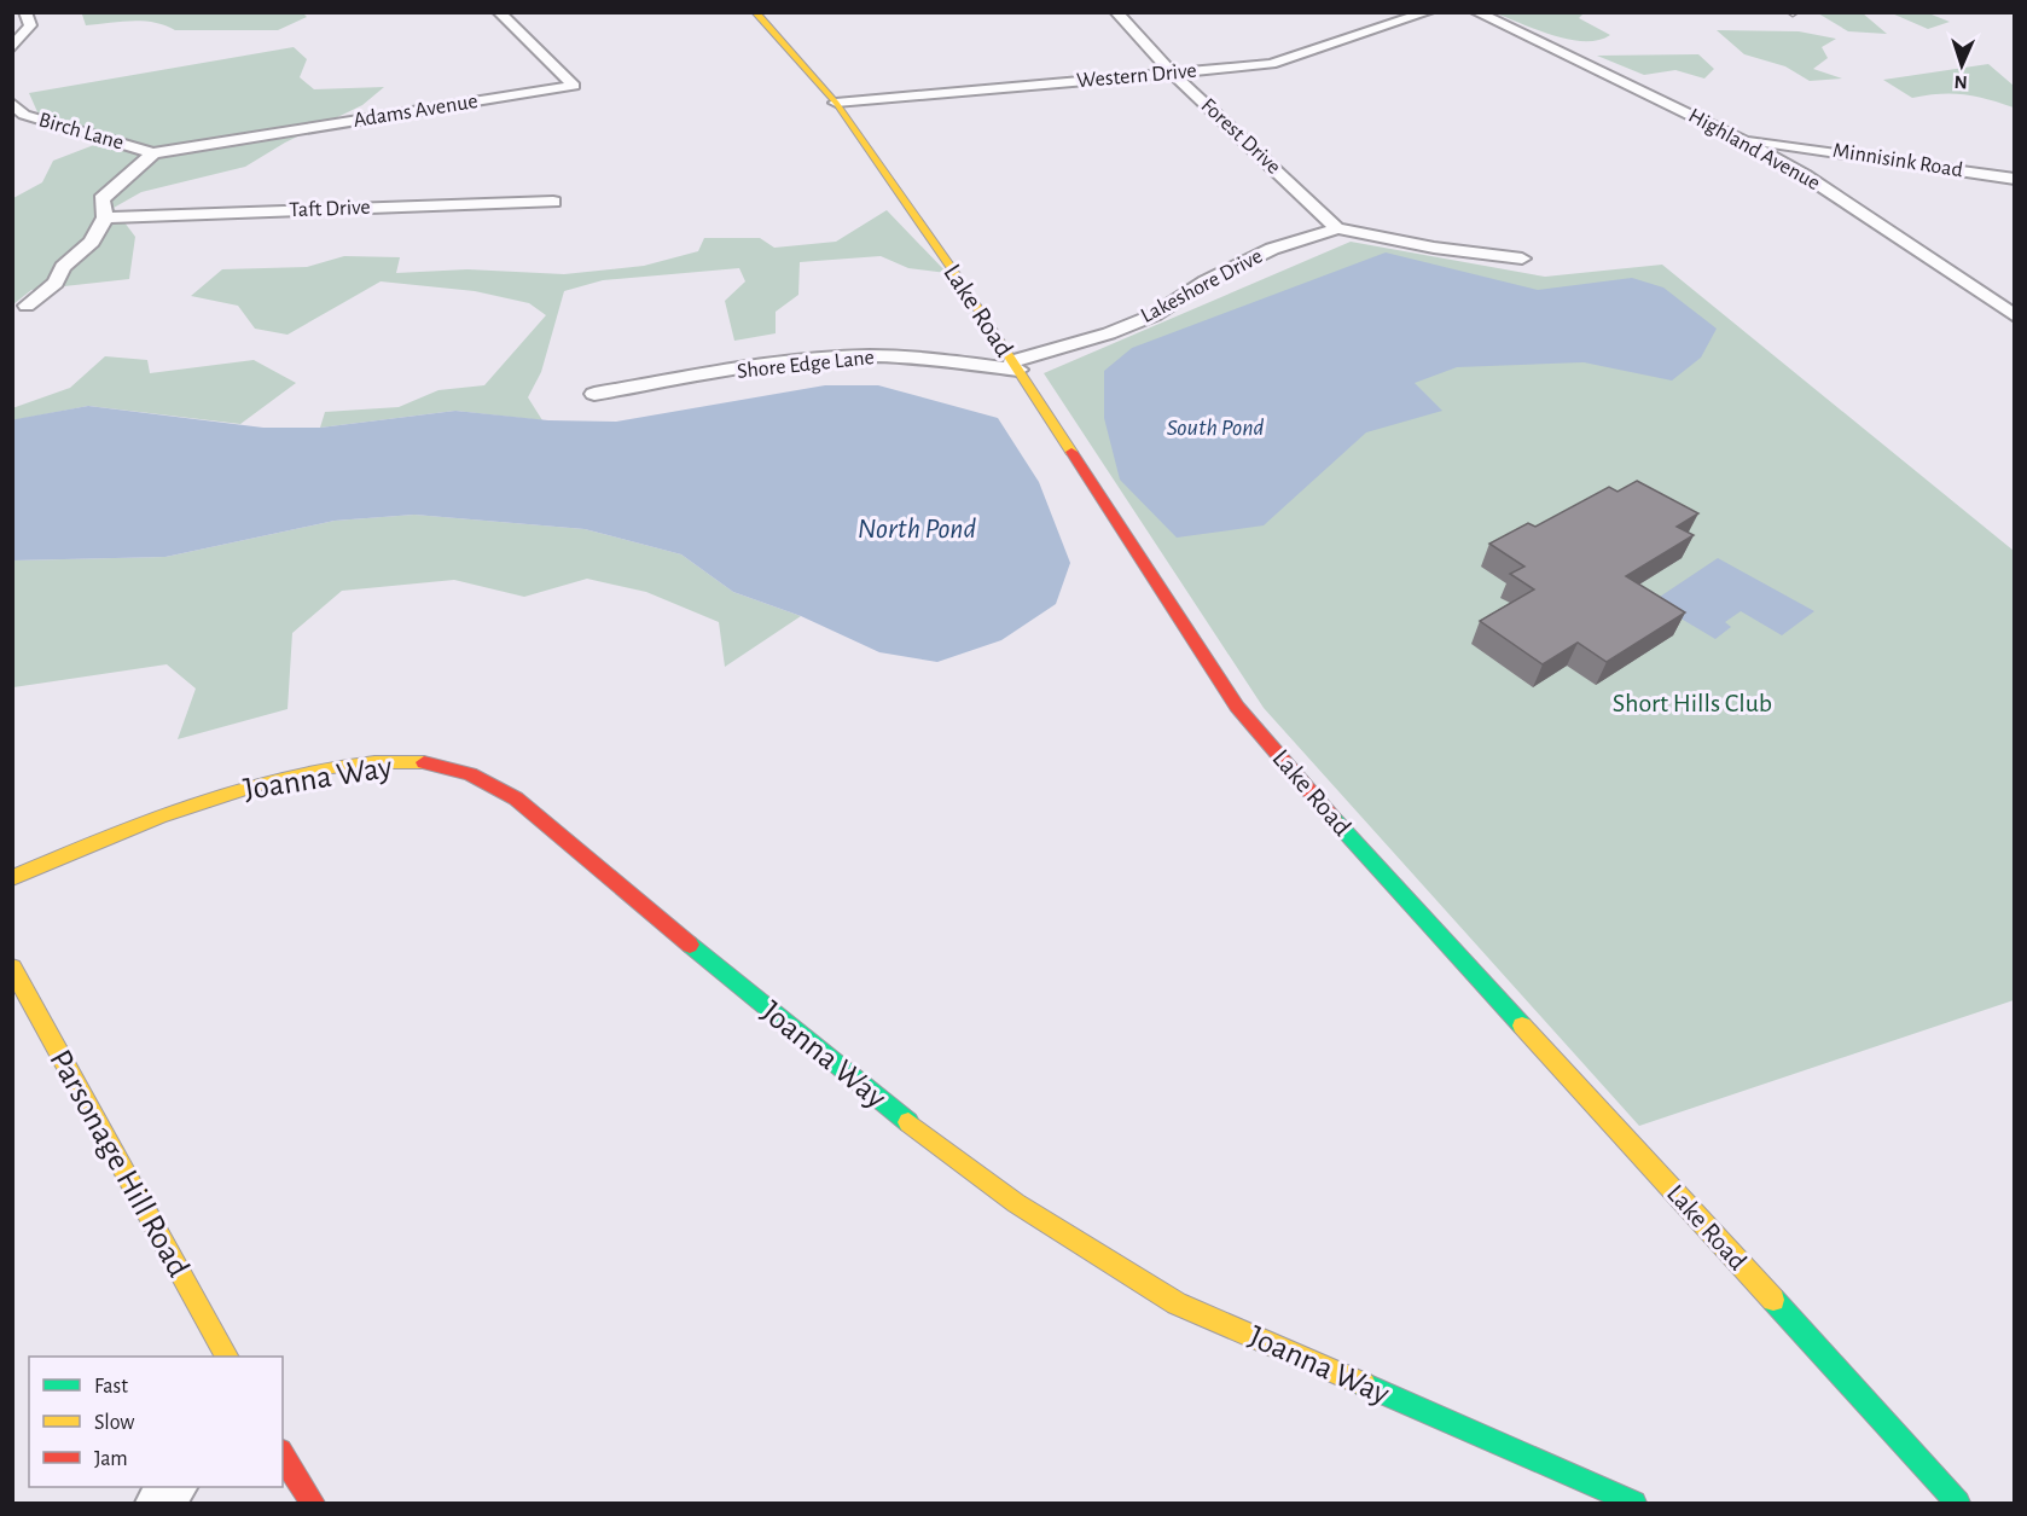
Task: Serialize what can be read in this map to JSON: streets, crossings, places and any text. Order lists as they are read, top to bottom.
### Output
{
  "streets": {
    "street": [
      "Western Drive",
      "Adams Avenue",
      "Birch Lane",
      "Forest Drive",
      "Highland Avenue",
      "Minnisink Road",
      "Taft Drive",
      "Lakeshore Drive",
      "Lake Road",
      "Shore Edge Lane",
      "Joanna Way",
      "Parsonage Hill Road"
    ]
  },
  "crossings": [
    ["Western Drive", "Forest Drive"],
    ["Western Drive", "Lake Road"],
    ["Adams Avenue", "Birch Lane"],
    ["Forest Drive", "Lakeshore Drive"],
    ["Highland Avenue", "Minnisink Road"],
    ["Lakeshore Drive", "Lake Road"],
    ["Lakeshore Drive", "Shore Edge Lane"],
    ["Lake Road", "Shore Edge Lane"]
  ],
  "water": ["South Pond", "North Pond"],
  "parks": ["Short Hills Club"],
  "legend": ["Fast", "Slow", "Jam"],
  "north": "bottom"
}
